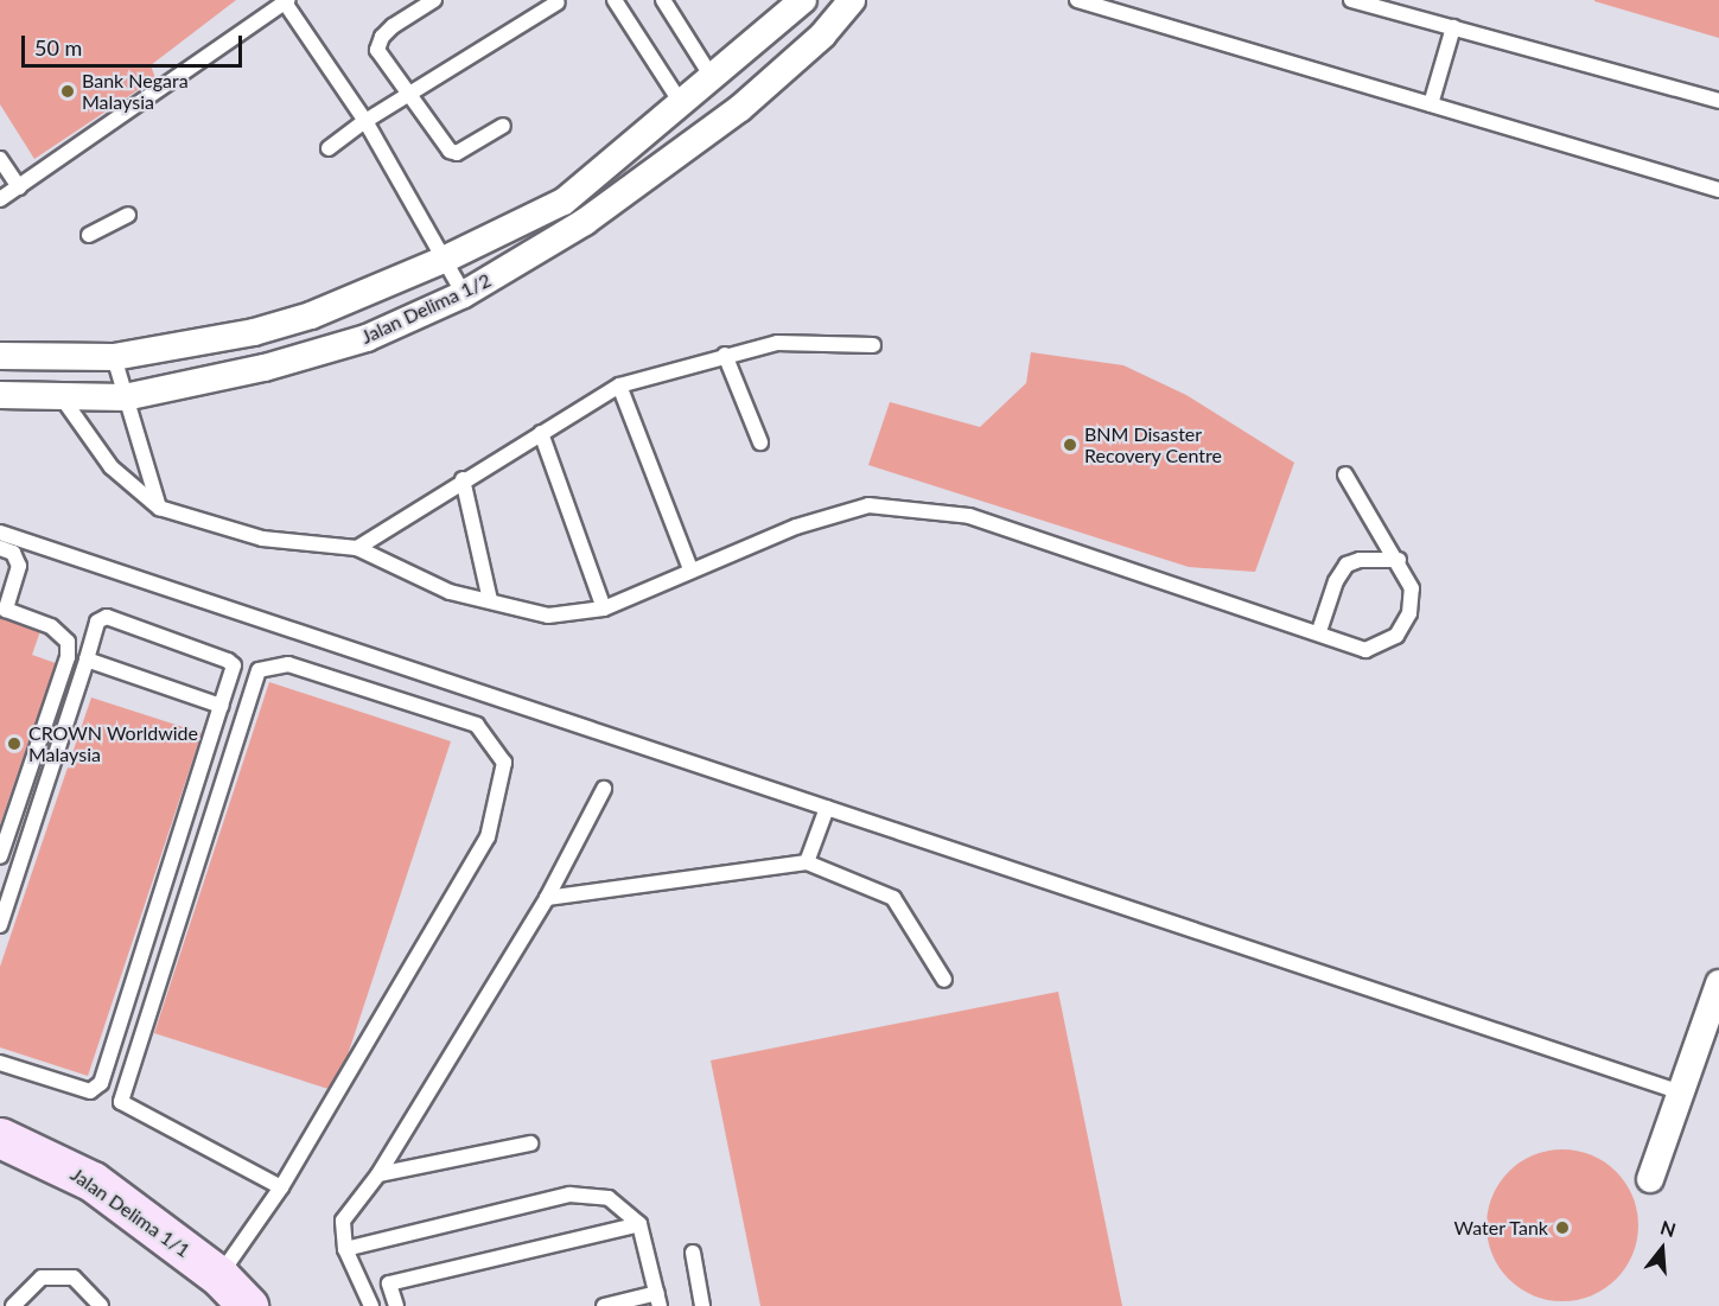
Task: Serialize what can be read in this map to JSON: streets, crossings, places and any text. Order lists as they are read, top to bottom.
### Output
{
  "streets": {
    "street": ["Jalan Delima 1/2", "Jalan Delima 1/1"]
  },
  "places": [
    "Bank Negara Malaysia",
    "BNM Disaster Recovery Centre",
    "CROWN Worldwide Malaysia",
    "Water Tank"
  ],
  "scale_bar": "50 m",
  "north": "top"
}
